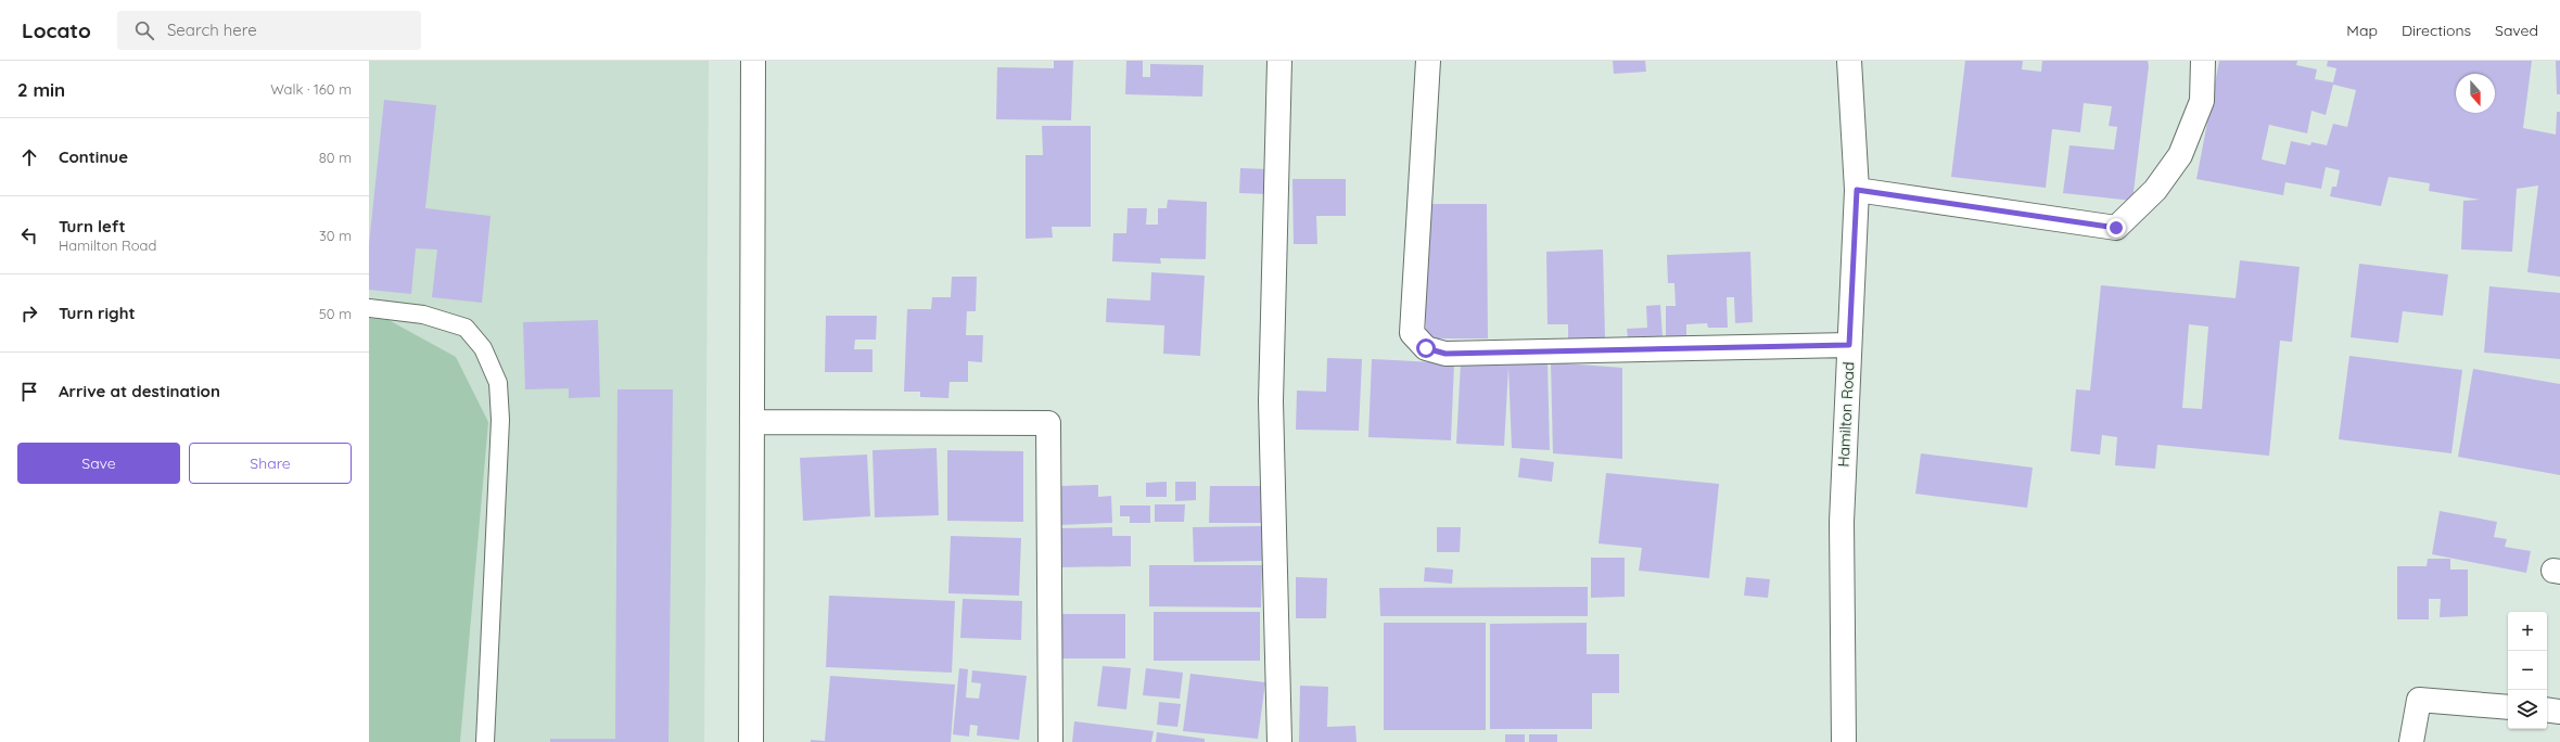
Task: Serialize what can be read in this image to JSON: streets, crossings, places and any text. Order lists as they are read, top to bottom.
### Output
{
  "streets": {
    "street": ["Hamilton Road"]
  },
  "north": "bottom",
  "page": {
    "header": "Locato",
    "search": "Search here",
    "nav": ["Map", "Directions", "Saved"],
    "heading": ["2 min", "Walk · 160 m"],
    "list": [
      ["Continue", "80 m"],
      ["Turn left", "Hamilton Road", "30 m"],
      ["Turn right", "50 m"],
      "Arrive at destination"
    ],
    "buttons": ["Save", "Share"],
    "map_buttons": ["+", "−"]
  }
}
